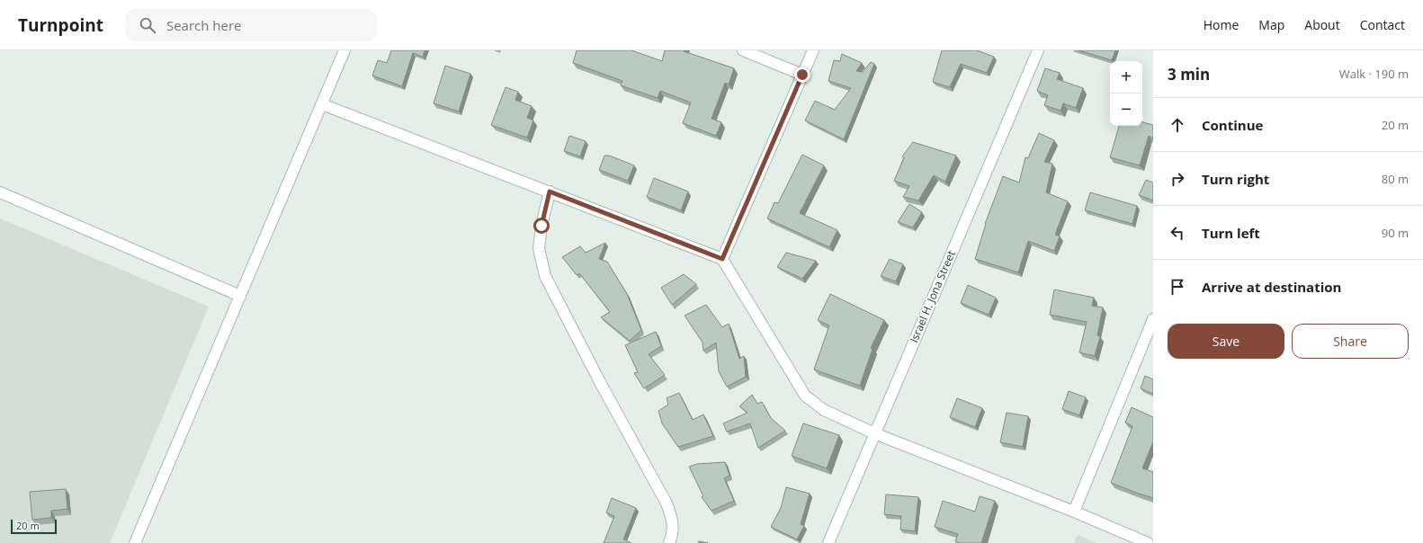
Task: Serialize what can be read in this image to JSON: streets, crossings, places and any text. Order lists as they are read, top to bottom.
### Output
{
  "streets": {
    "street": ["Israel H. Jona Street"]
  },
  "scale_bar": "20 m",
  "page": {
    "header": "Turnpoint",
    "search": "Search here",
    "nav": [
      "Home",
      "Map",
      "About",
      "Contact"
    ],
    "heading": ["3 min", "Walk · 190 m"],
    "map_buttons": ["+", "−"],
    "list": [
      ["Continue", "20 m"],
      ["Turn right", "80 m"],
      ["Turn left", "90 m"],
      "Arrive at destination"
    ],
    "buttons": ["Save", "Share"],
    "scale": "20 m"
  }
}
